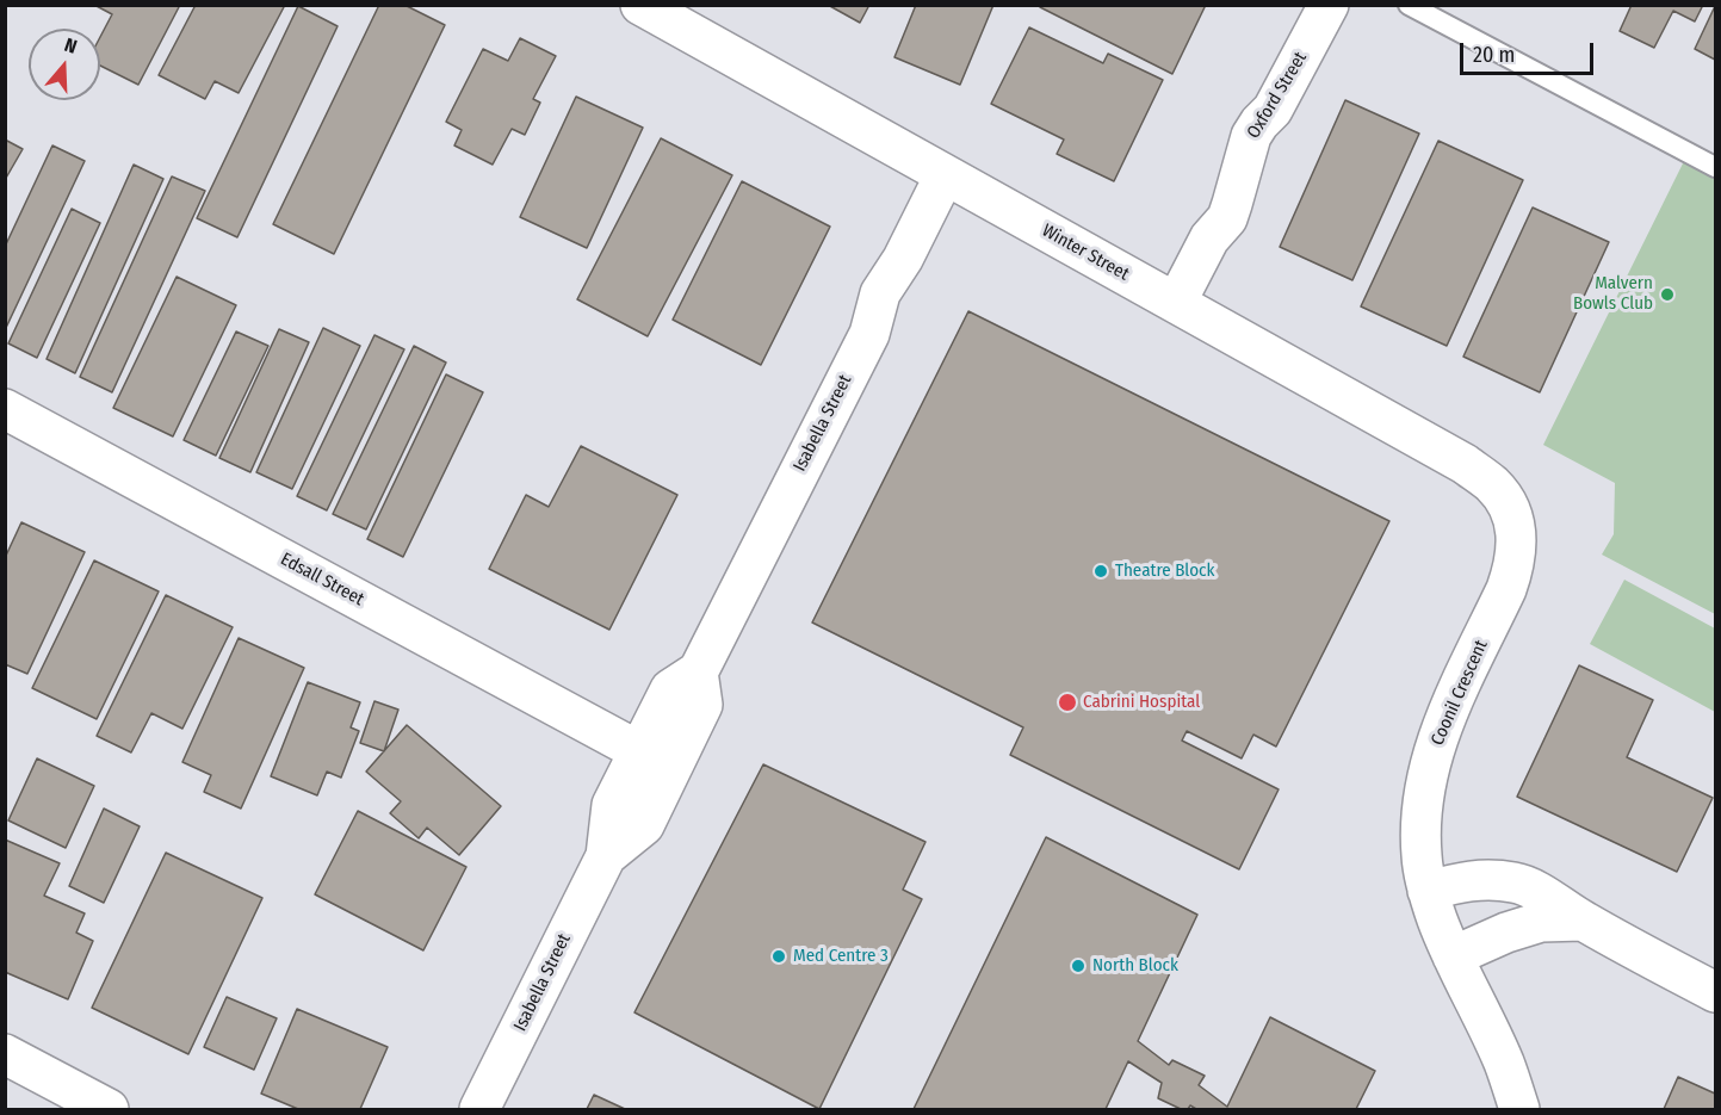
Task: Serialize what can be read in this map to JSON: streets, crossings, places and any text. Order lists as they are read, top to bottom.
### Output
{
  "streets": {
    "street": [
      "Oxford Street",
      "Winter Street",
      "Isabella Street",
      "Edsall Street",
      "Coonil Crescent"
    ]
  },
  "crossings": [
    ["Oxford Street", "Winter Street"],
    ["Winter Street", "Isabella Street"],
    ["Winter Street", "Coonil Crescent"],
    ["Isabella Street", "Edsall Street"]
  ],
  "places": [
    "Malvern Bowls Club",
    "Theatre Block",
    "Cabrini Hospital",
    "Med Centre 3",
    "North Block"
  ],
  "scale_bar": "20 m",
  "north": "top"
}
